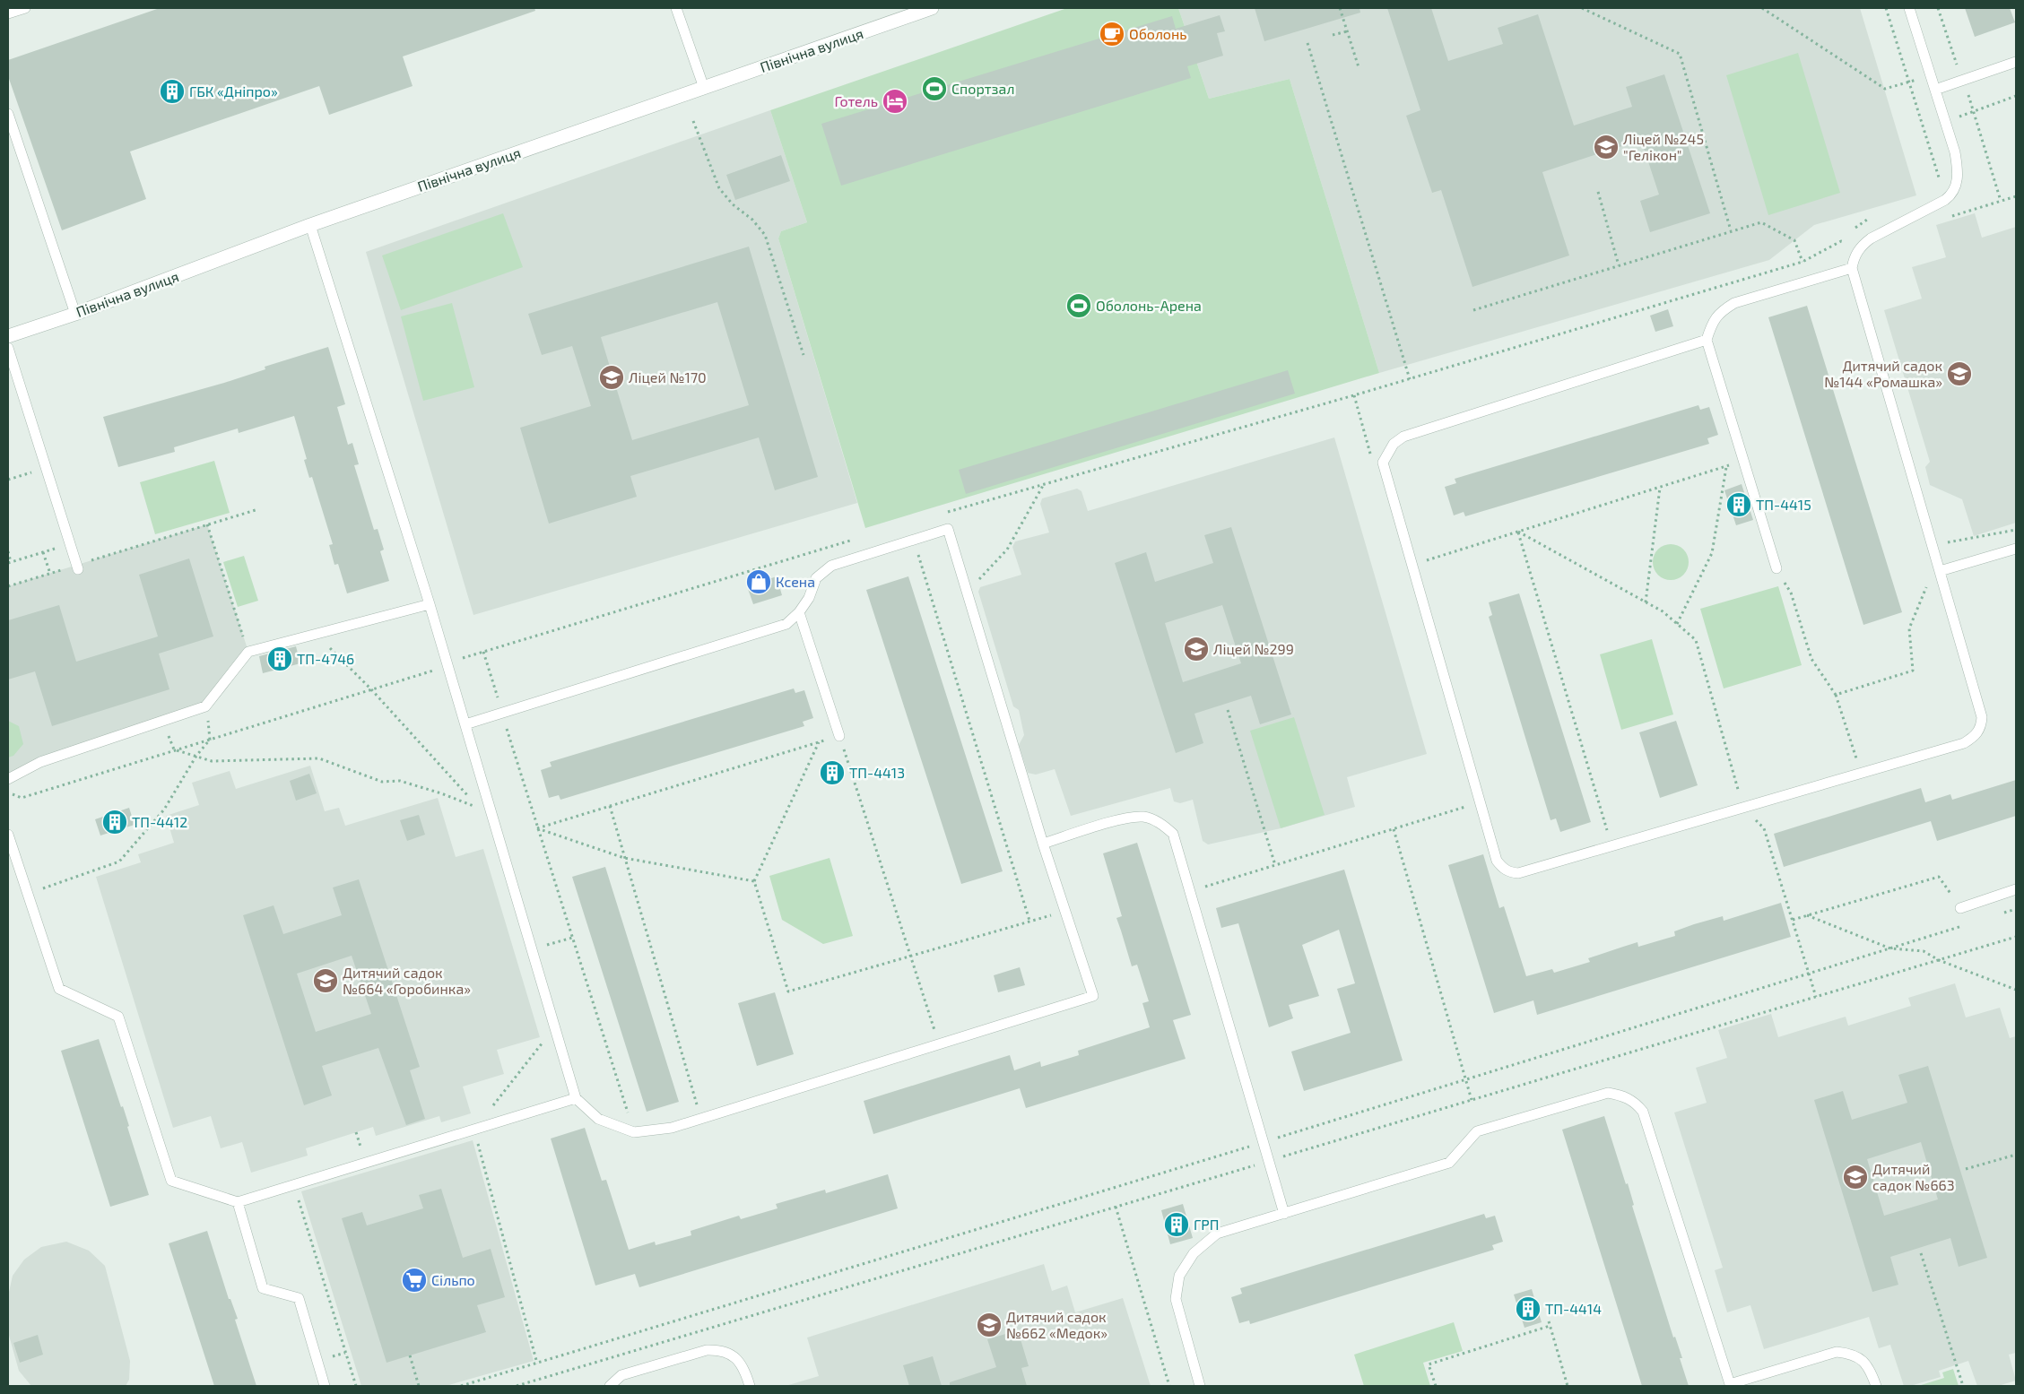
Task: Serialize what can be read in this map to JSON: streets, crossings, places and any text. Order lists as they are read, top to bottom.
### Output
{
  "streets": {
    "street": ["Північна вулиця"]
  },
  "places": {
    "cafe": ["Оболонь"],
    "sports": ["Спортзал", "Оболонь-Арена"],
    "building": [
      "ГБК «Дніпро»",
      "ТП-4415",
      "ТП-4746",
      "ТП-4413",
      "ТП-4412",
      "ГРП",
      "ТП-4414"
    ],
    "hotel": ["Готель"],
    "school or university": [
      "Ліцей №245 \"Гелікон\"",
      "Дитячий садок №144 «Ромашка»",
      "Ліцей №170",
      "Ліцей №299",
      "Дитячий садок №664 «Горобинка»",
      "Дитячий садок №663",
      "Дитячий садок №662 «Медок»"
    ],
    "shop": ["Ксена"],
    "supermarket": ["Сільпо"]
  }
}
